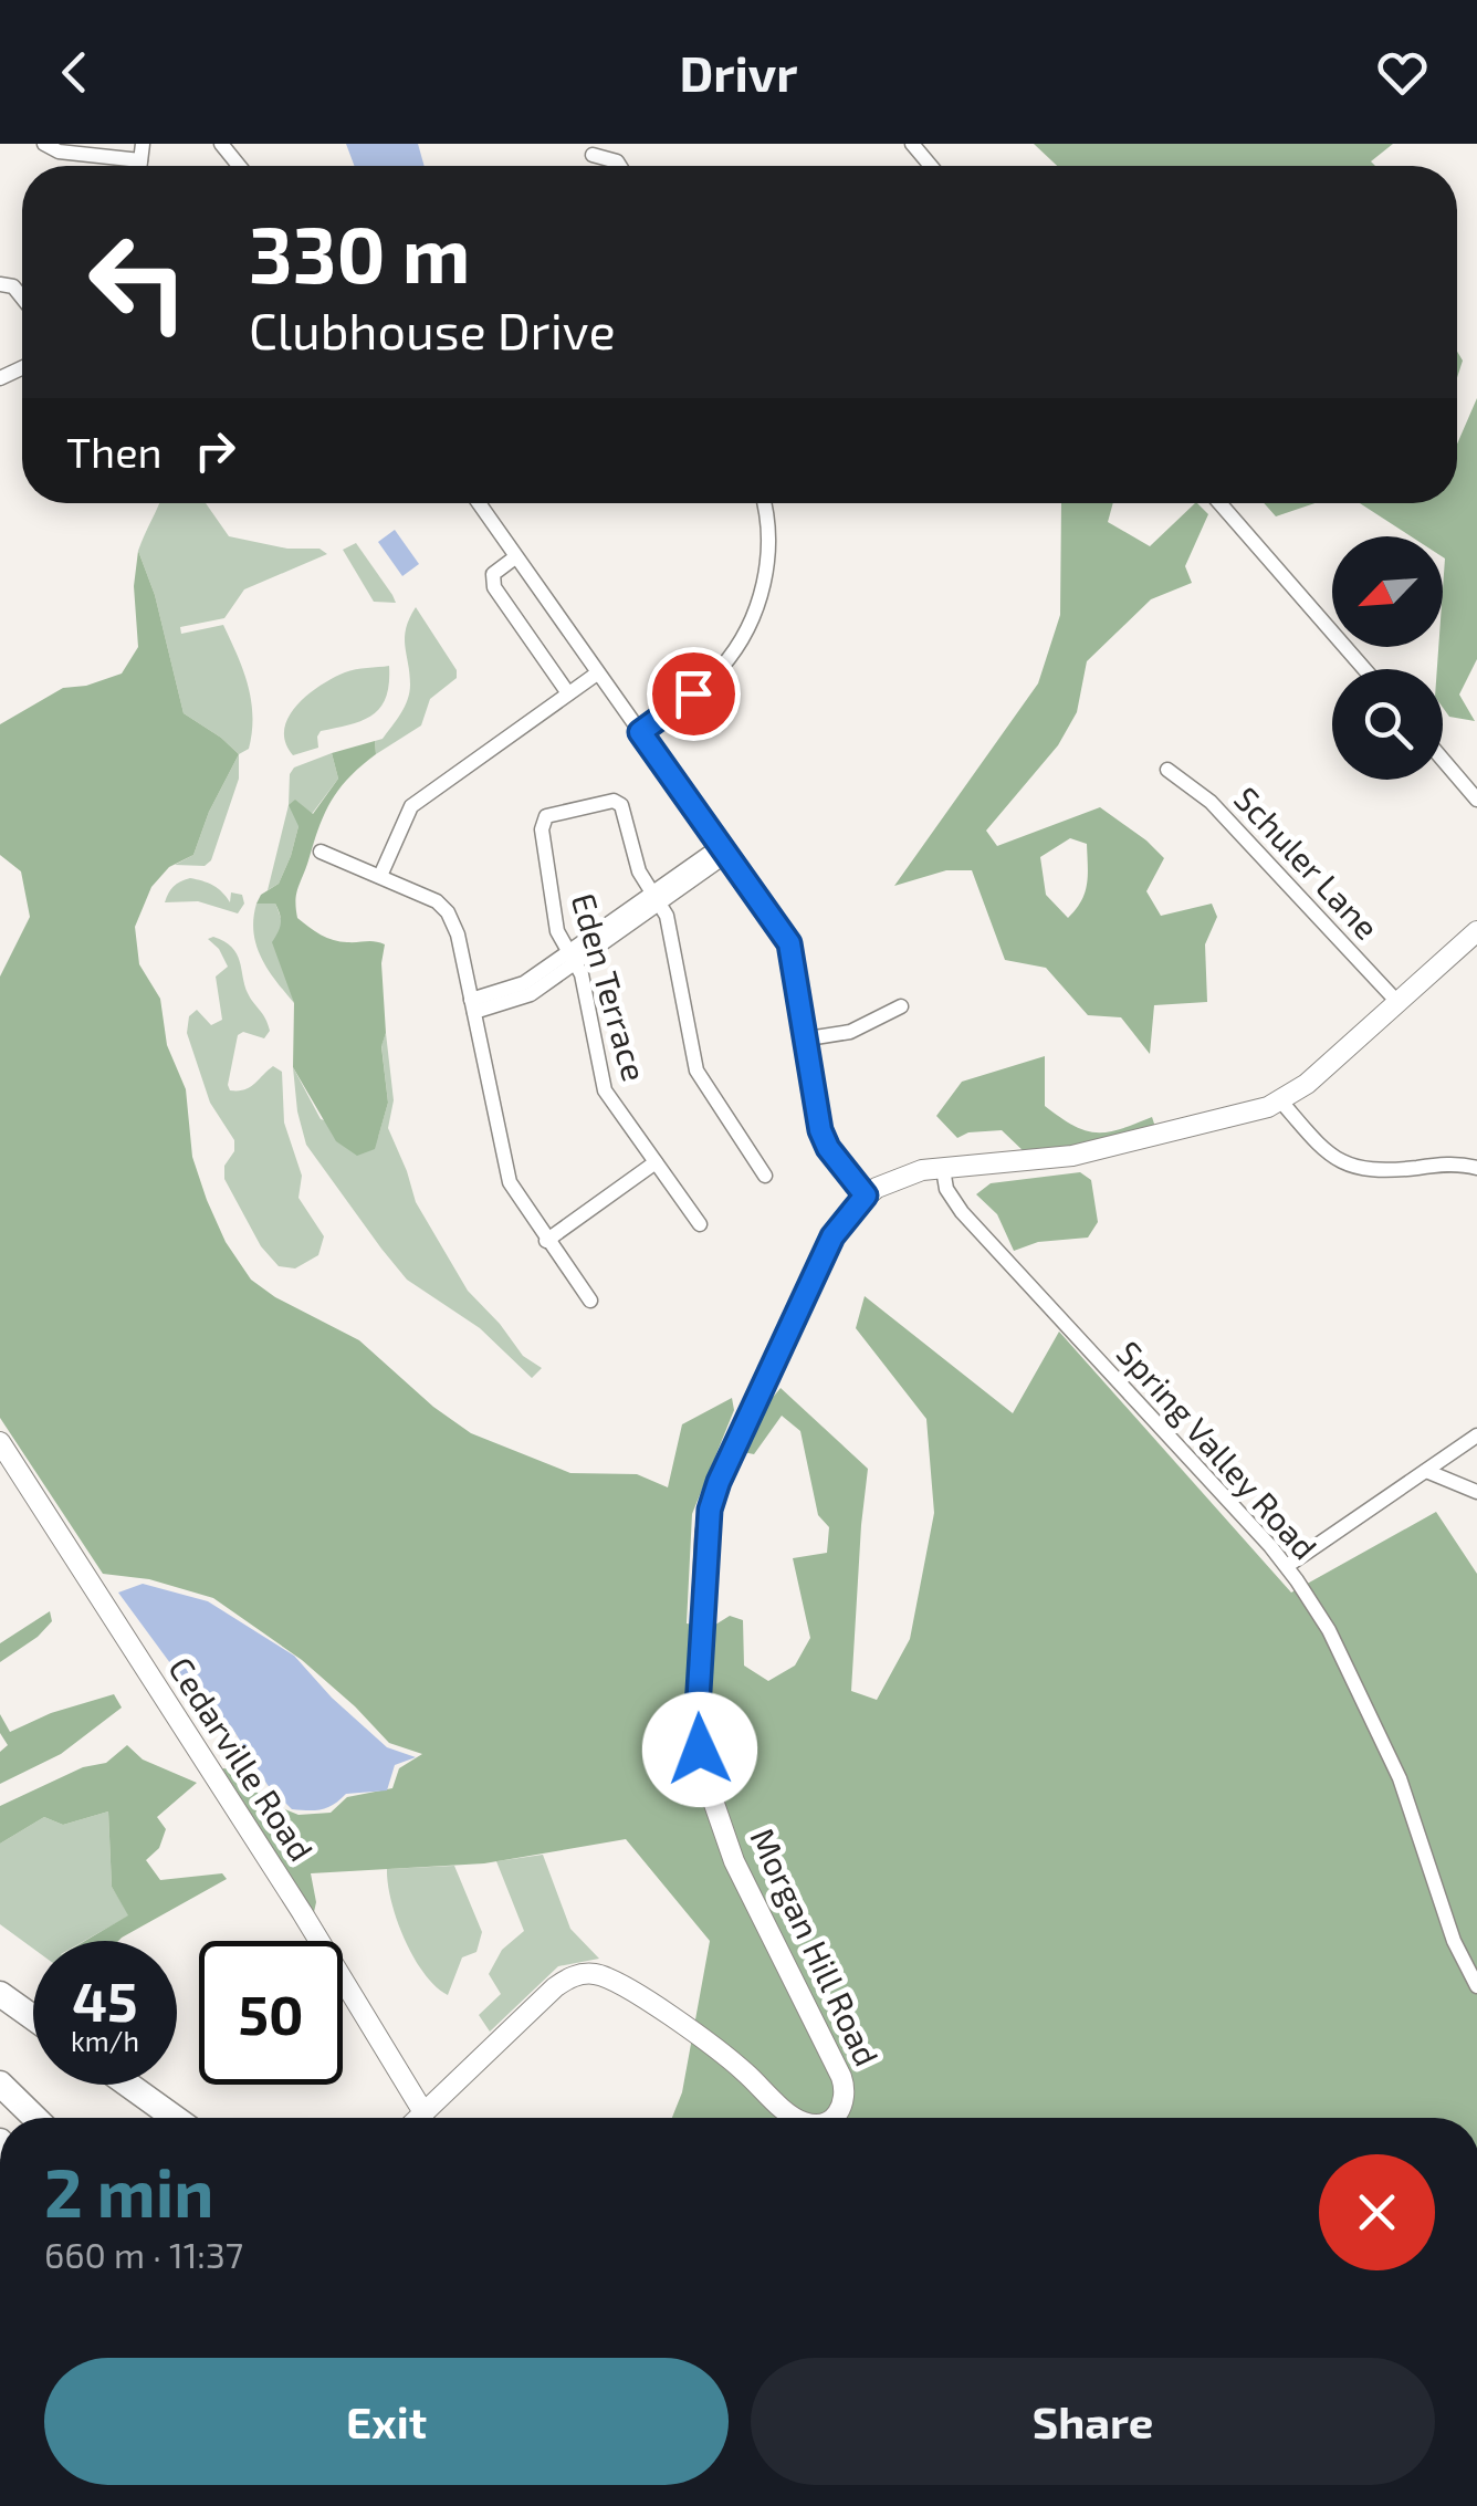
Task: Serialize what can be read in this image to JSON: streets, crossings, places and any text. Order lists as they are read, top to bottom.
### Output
{
  "streets": {
    "main road": ["Cedarville Road", "Morgan Hill Road"],
    "street": ["Schuler Lane", "Eden Terrace", "Spring Valley Road"]
  },
  "crossings": [
    ["Schuler Lane", "Morgan Hill Road"],
    ["Spring Valley Road", "Morgan Hill Road"]
  ],
  "north": "bottom left",
  "page": {
    "header": "Drivr",
    "turn": ["330 m", "Clubhouse Drive"],
    "then": "Then",
    "speed": "45 km/h",
    "limit": "50",
    "heading": ["2 min", "660 m · 11:37"],
    "buttons": ["Exit", "Share"]
  }
}
